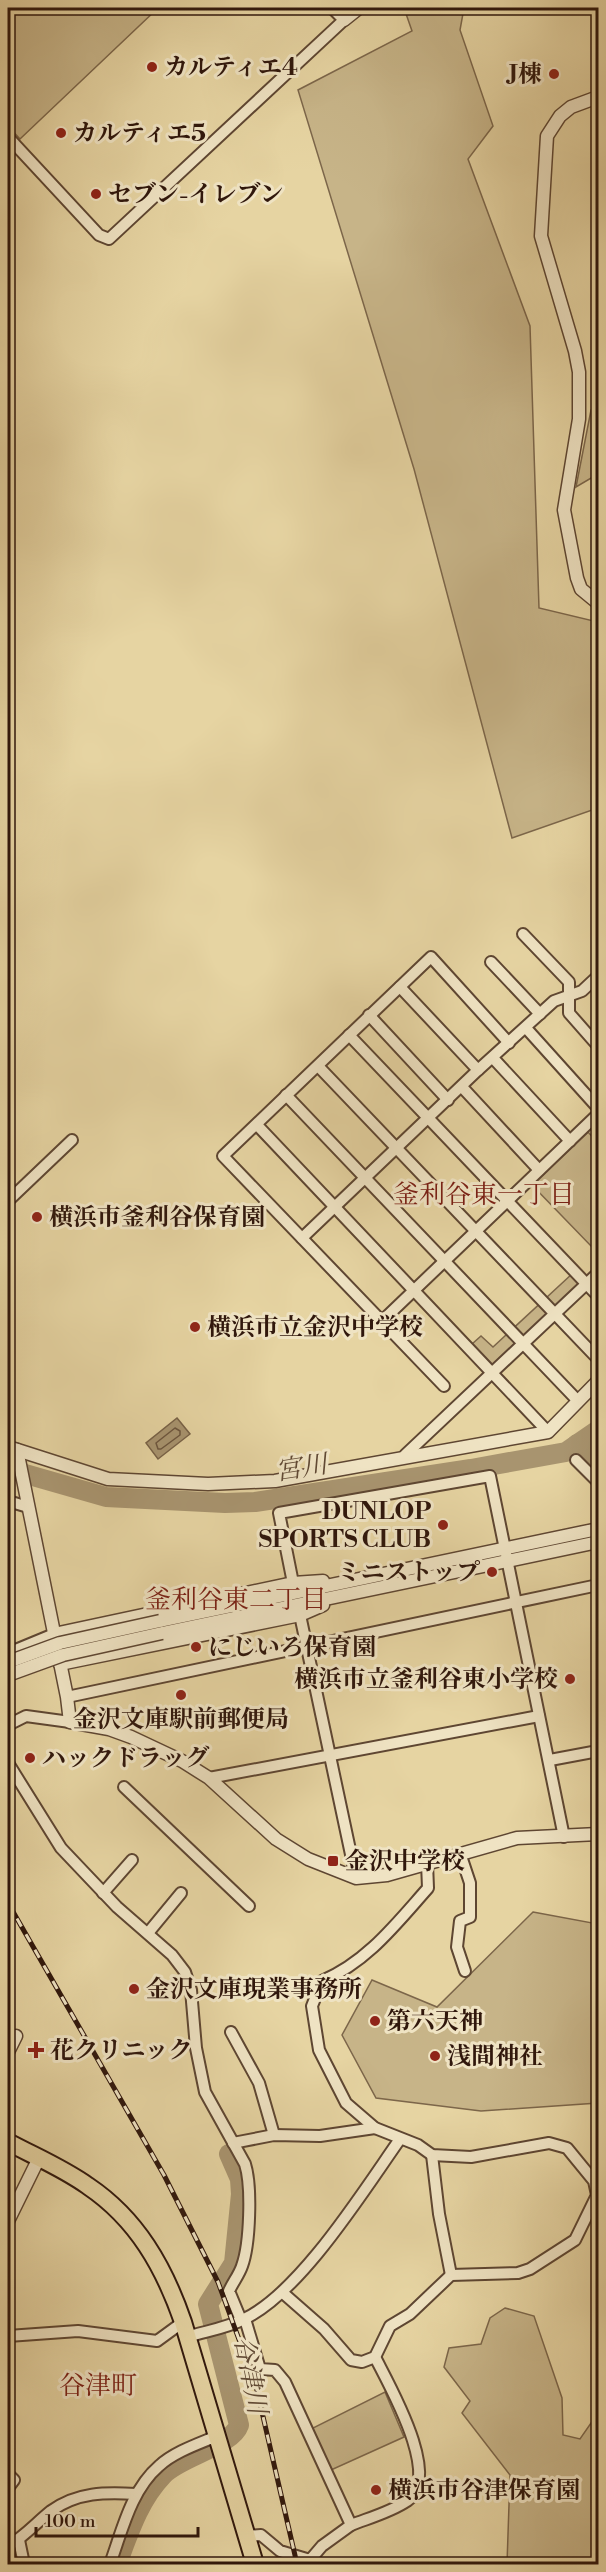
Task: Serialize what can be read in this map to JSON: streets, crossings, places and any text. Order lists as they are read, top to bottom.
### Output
{
  "districts": ["釜利谷東一丁目", "釜利谷東二丁目", "谷津町"],
  "water": ["宮川", "谷津川"],
  "places": {
    "other": [
      "カルティエ4",
      "J棟",
      "カルティエ5",
      "セブン-イレブン",
      "横浜市釜利谷保育園",
      "横浜市立金沢中学校",
      "DUNLOP SPORTS CLUB",
      "ミニストップ",
      "にじいろ保育園",
      "横浜市立釜利谷東小学校",
      "金沢文庫駅前郵便局",
      "ハックドラッグ",
      "金沢文庫現業事務所",
      "第六天神",
      "浅間神社",
      "横浜市谷津保育園"
    ],
    "transit": ["金沢中学校"],
    "health": ["花クリニック"]
  },
  "scale_bar": "100 m"
}
